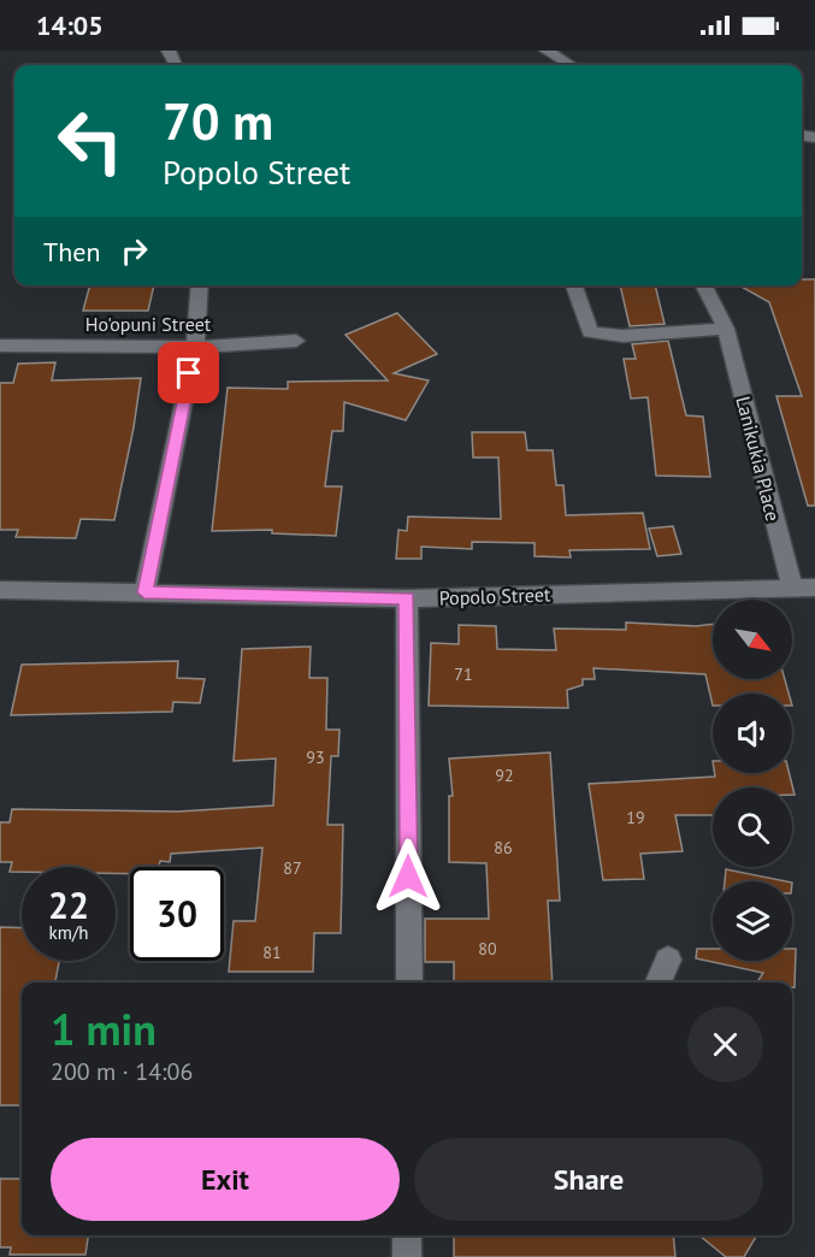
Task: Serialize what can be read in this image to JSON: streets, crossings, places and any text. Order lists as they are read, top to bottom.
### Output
{
  "streets": {
    "street": ["Ho'opuni Street", "Lanikukia Place", "Popolo Street"]
  },
  "crossings": [
    ["Lanikukia Place", "Popolo Street"]
  ],
  "house_numbers": [
    "71",
    "93",
    "92",
    "19",
    "86",
    "87",
    "80",
    "81"
  ],
  "north": "bottom right",
  "page": {
    "status": "14:05",
    "turn": ["70 m", "Popolo Street"],
    "then": "Then",
    "speed": "22 km/h",
    "limit": "30",
    "heading": ["1 min", "200 m · 14:06"],
    "buttons": ["Exit", "Share"]
  }
}
